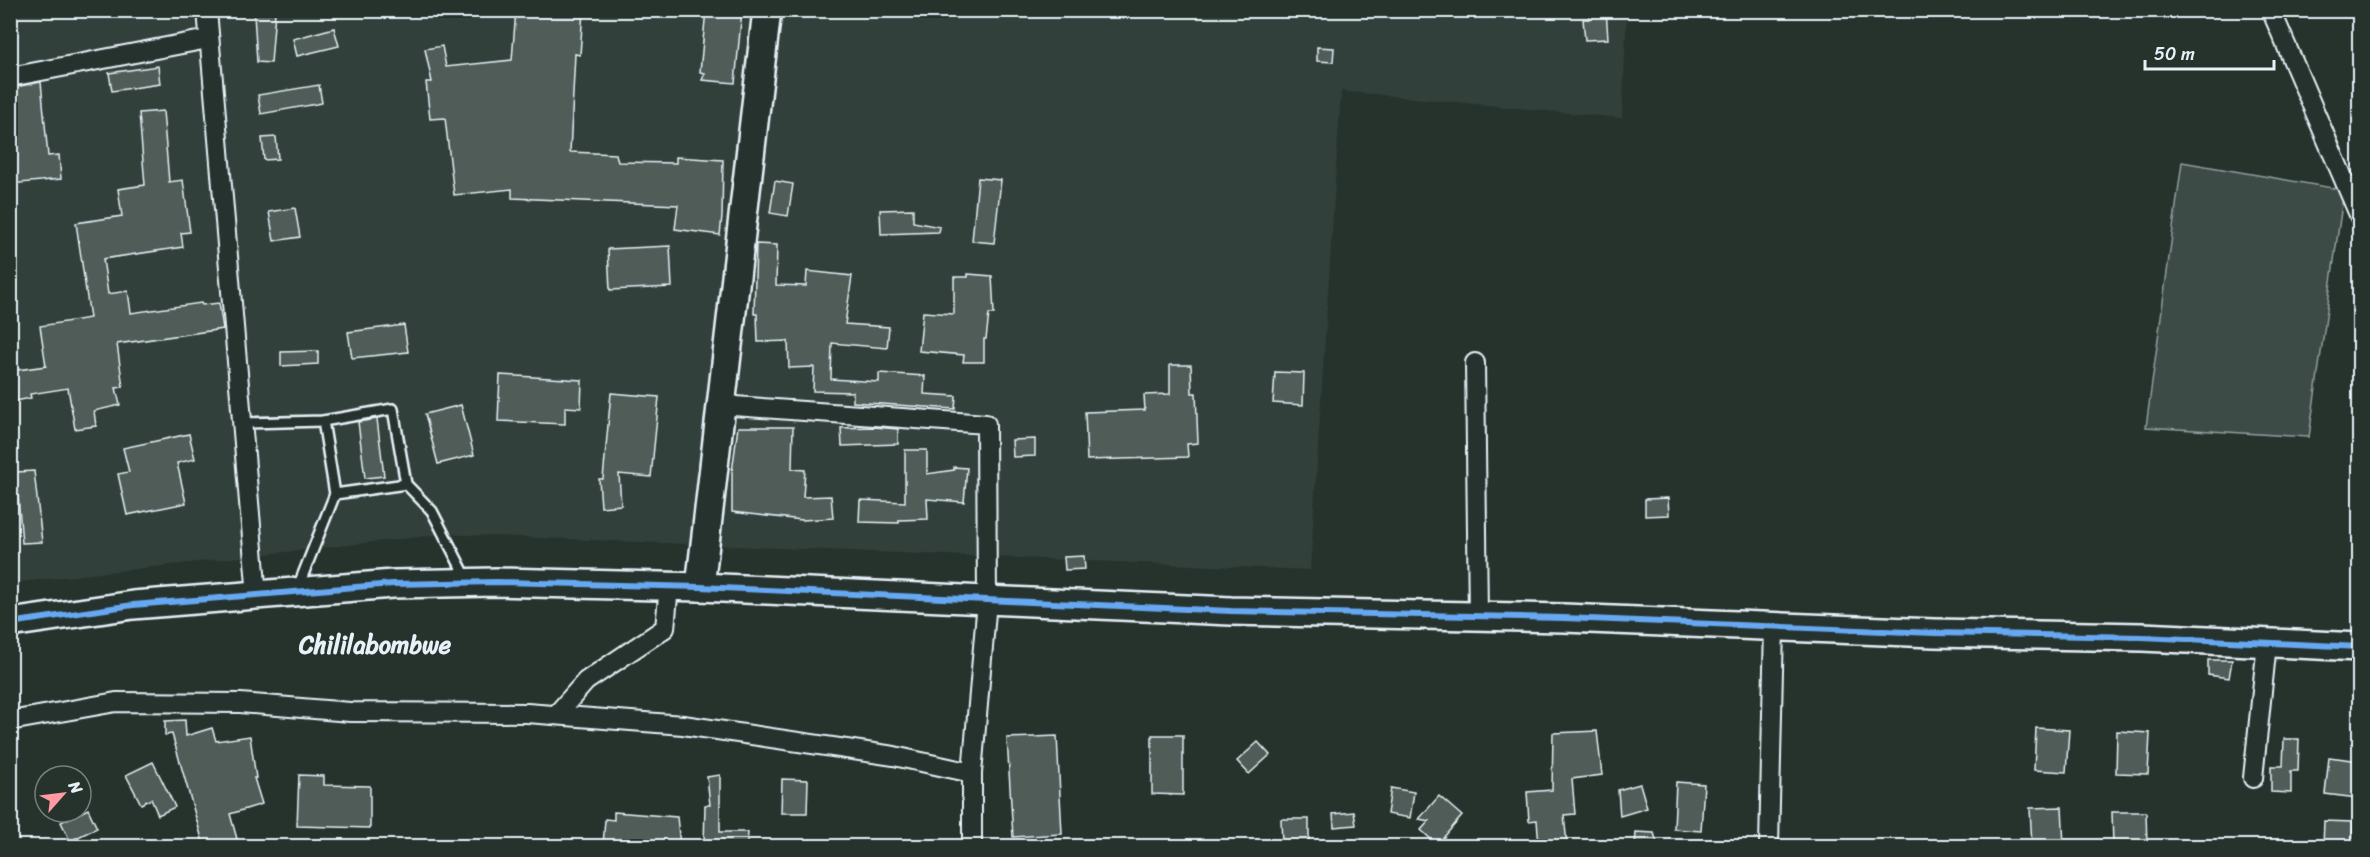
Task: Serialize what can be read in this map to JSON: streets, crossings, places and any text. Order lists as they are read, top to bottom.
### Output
{
  "districts": ["Chililabombwe"],
  "scale_bar": "50 m",
  "north": "top right"
}
